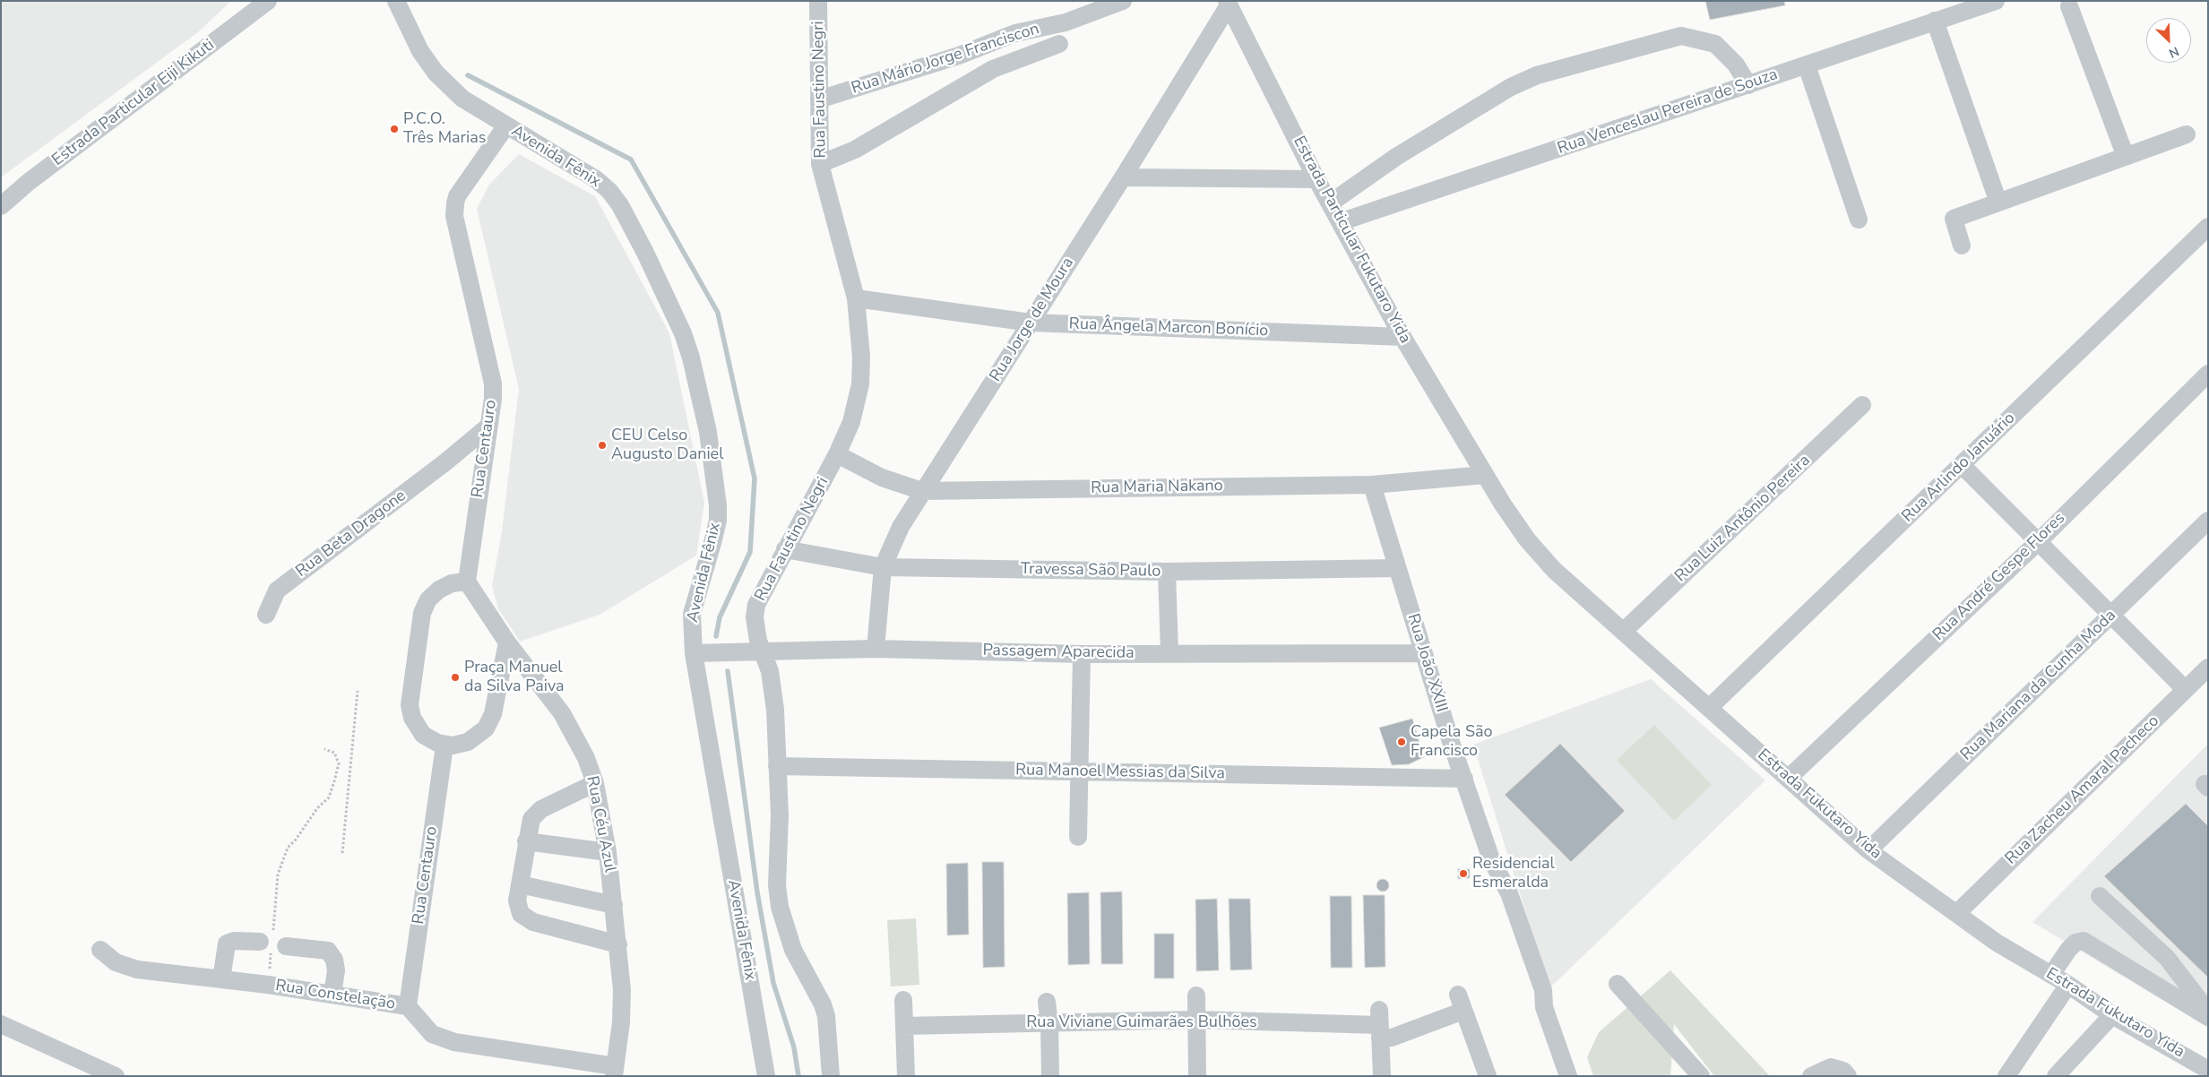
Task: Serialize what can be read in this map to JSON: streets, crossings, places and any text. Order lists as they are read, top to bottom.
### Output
{
  "streets": {
    "street": [
      "Rua Mário Jorge Franciscon",
      "Rua Faustino Negri",
      "Estrada Particular Eiji Kikuti",
      "Rua Venceslau Pereira de Souza",
      "Avenida Fênix",
      "Estrada Particular Fukutaro Yida",
      "Rua Jorge de Moura",
      "Rua Ângela Marcon Bonício",
      "Rua Centauro",
      "Rua Arlindo Januário",
      "Rua Maria Nakano",
      "Rua Luiz Antônio Pereira",
      "Rua Beta Dragone",
      "Travessa São Paulo",
      "Rua André Gespe Flores",
      "Passagem Aparecida",
      "Rua João XXIII",
      "Rua Mariana da Cunha Moda",
      "Rua Manoel Messias da Silva",
      "Rua Zacheu Amaral Pacheco",
      "Estrada Fukutaro Yida",
      "Rua Céu Azul",
      "Rua Constelação",
      "Rua Viviane Guimarães Bulhões"
    ]
  },
  "crossings": [
    ["Rua Mário Jorge Franciscon", "Rua Faustino Negri"],
    ["Rua Faustino Negri", "Rua Ângela Marcon Bonício"],
    ["Rua Faustino Negri", "Rua Maria Nakano"],
    ["Rua Faustino Negri", "Travessa São Paulo"],
    ["Rua Faustino Negri", "Passagem Aparecida"],
    ["Rua Faustino Negri", "Rua Manoel Messias da Silva"],
    ["Rua Venceslau Pereira de Souza", "Estrada Particular Fukutaro Yida"],
    ["Avenida Fênix", "Rua Centauro"],
    ["Avenida Fênix", "Passagem Aparecida"],
    ["Estrada Particular Fukutaro Yida", "Rua Jorge de Moura"],
    ["Estrada Particular Fukutaro Yida", "Rua Ângela Marcon Bonício"],
    ["Estrada Particular Fukutaro Yida", "Rua Maria Nakano"],
    ["Estrada Particular Fukutaro Yida", "Estrada Fukutaro Yida"],
    ["Rua Jorge de Moura", "Rua Ângela Marcon Bonício"],
    ["Rua Jorge de Moura", "Rua Maria Nakano"],
    ["Rua Jorge de Moura", "Travessa São Paulo"],
    ["Rua Jorge de Moura", "Passagem Aparecida"],
    ["Rua Centauro", "Rua Beta Dragone"],
    ["Rua Centauro", "Rua Céu Azul"],
    ["Rua Centauro", "Rua Constelação"],
    ["Rua Arlindo Januário", "Estrada Fukutaro Yida"],
    ["Rua Maria Nakano", "Rua João XXIII"],
    ["Rua Maria Nakano", "Estrada Fukutaro Yida"],
    ["Rua Luiz Antônio Pereira", "Estrada Fukutaro Yida"],
    ["Travessa São Paulo", "Rua João XXIII"],
    ["Rua André Gespe Flores", "Estrada Fukutaro Yida"],
    ["Passagem Aparecida", "Rua João XXIII"],
    ["Rua João XXIII", "Rua Manoel Messias da Silva"],
    ["Rua Mariana da Cunha Moda", "Estrada Fukutaro Yida"],
    ["Rua Zacheu Amaral Pacheco", "Estrada Fukutaro Yida"],
    ["Rua Céu Azul", "Rua Constelação"]
  ],
  "places": [
    "P.C.O. Três Marias",
    "CEU Celso Augusto Daniel",
    "Praça Manuel da Silva Paiva",
    "Capela São Francisco",
    "Residencial Esmeralda"
  ],
  "north": "bottom right"
}
